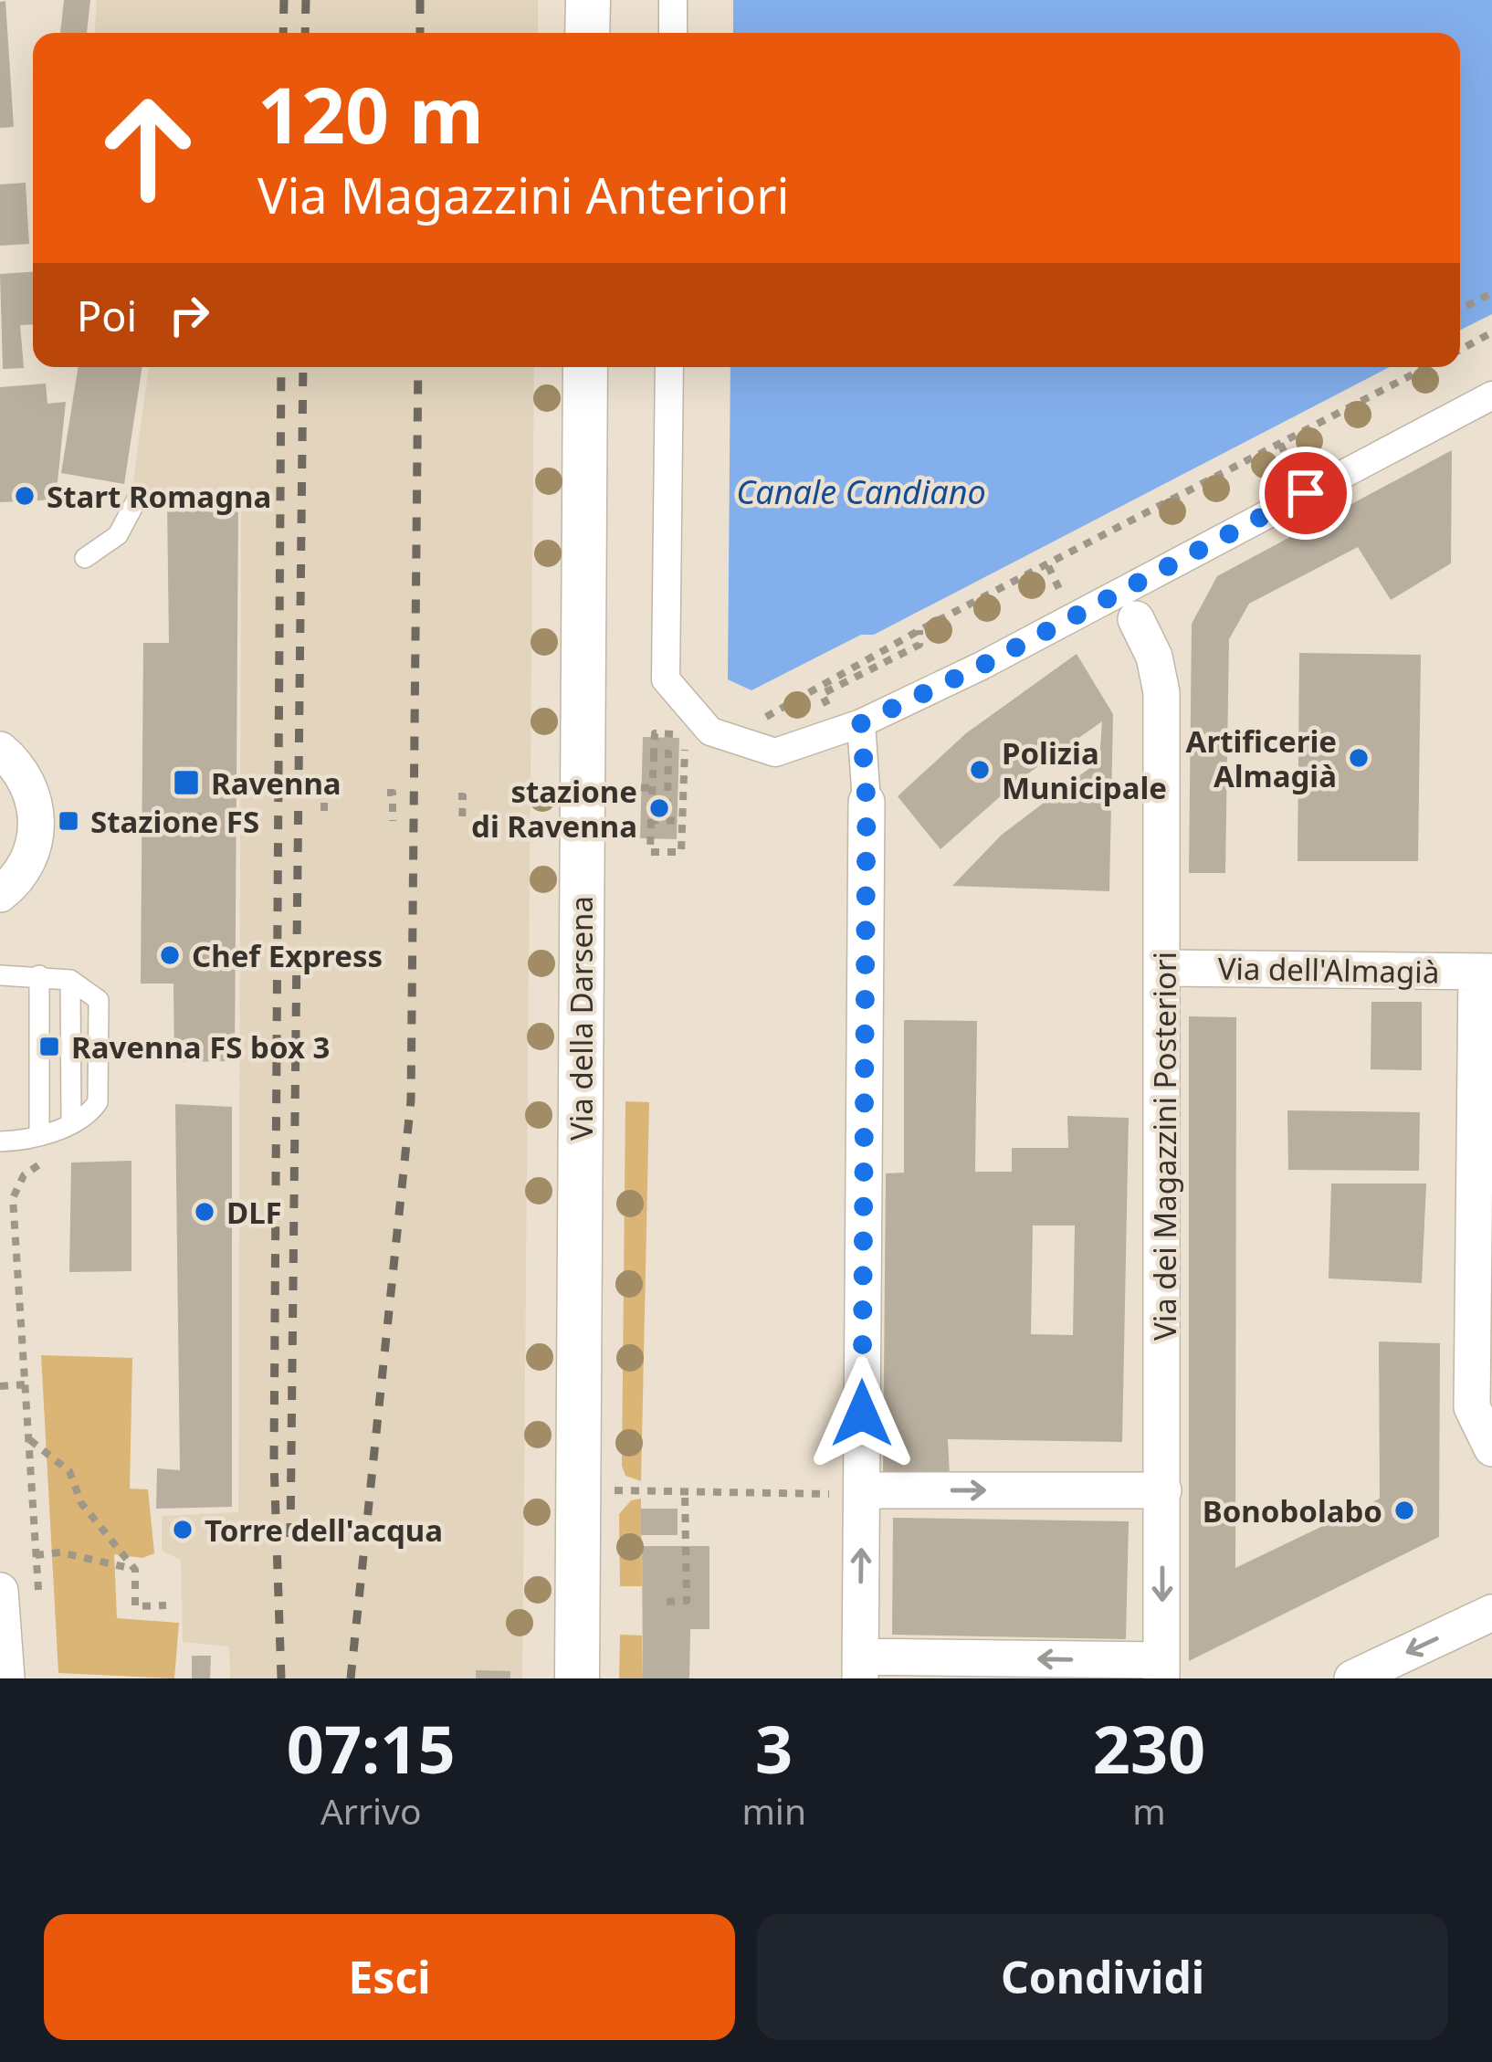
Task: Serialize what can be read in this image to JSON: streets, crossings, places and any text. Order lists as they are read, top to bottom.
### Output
{
  "streets": {
    "street": ["Via dell'Almagià", "Via della Darsena", "Via dei Magazzini Posteriori"]
  },
  "crossings": [
    ["Via dell'Almagià", "Via dei Magazzini Posteriori"]
  ],
  "water": ["Canale Candiano"],
  "places": {
    "other": [
      "Start Romagna",
      "Artificerie Almagià",
      "Polizia Municipale",
      "stazione di Ravenna",
      "Chef Express",
      "DLF",
      "Bonobolabo",
      "Torre dell'acqua"
    ],
    "transit": ["Ravenna", "Stazione FS", "Ravenna FS box 3"]
  },
  "page": {
    "turn": ["120 m", "Via Magazzini Anteriori"],
    "then": "Poi",
    "eta": [
      "07:15",
      "Arrivo",
      "3",
      "min",
      "230",
      "m"
    ],
    "buttons": ["Esci", "Condividi"]
  }
}
